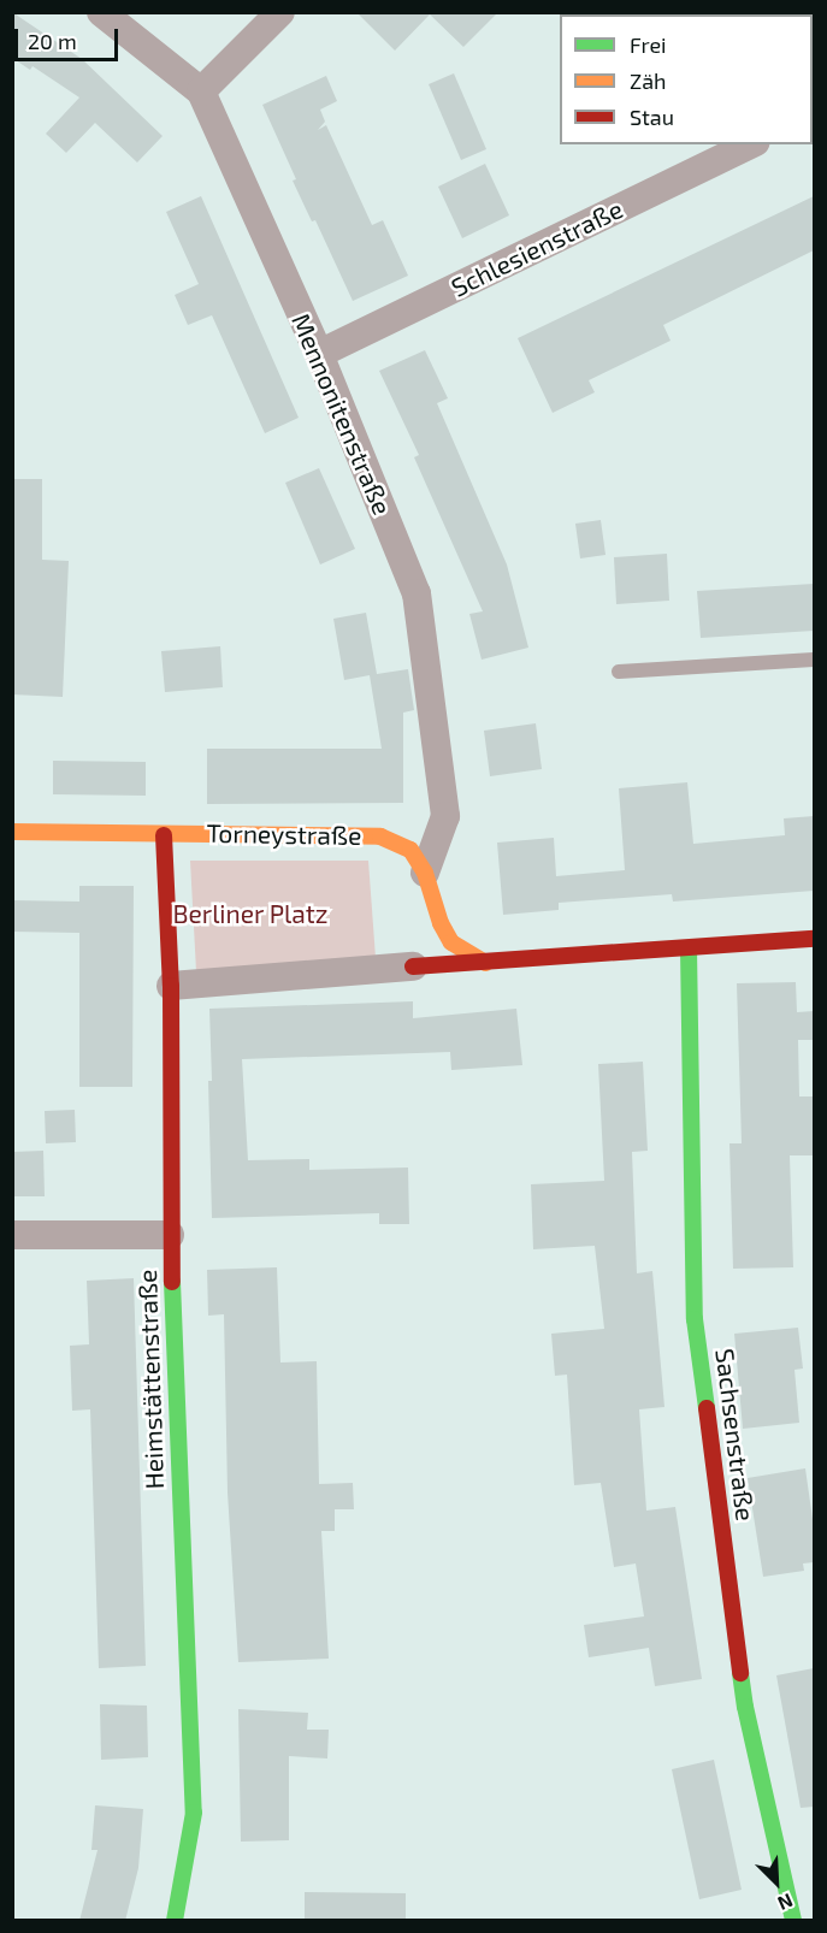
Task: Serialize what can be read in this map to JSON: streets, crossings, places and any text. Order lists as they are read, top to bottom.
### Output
{
  "streets": {
    "street": [
      "Schlesienstraße",
      "Mennonitenstraße",
      "Torneystraße",
      "Heimstättenstraße",
      "Sachsenstraße"
    ]
  },
  "crossings": [
    ["Schlesienstraße", "Mennonitenstraße"],
    ["Mennonitenstraße", "Torneystraße"],
    ["Torneystraße", "Heimstättenstraße"]
  ],
  "parks": ["Berliner Platz"],
  "legend": ["Frei", "Zäh", "Stau"],
  "scale_bar": "20 m",
  "north": "bottom right"
}
